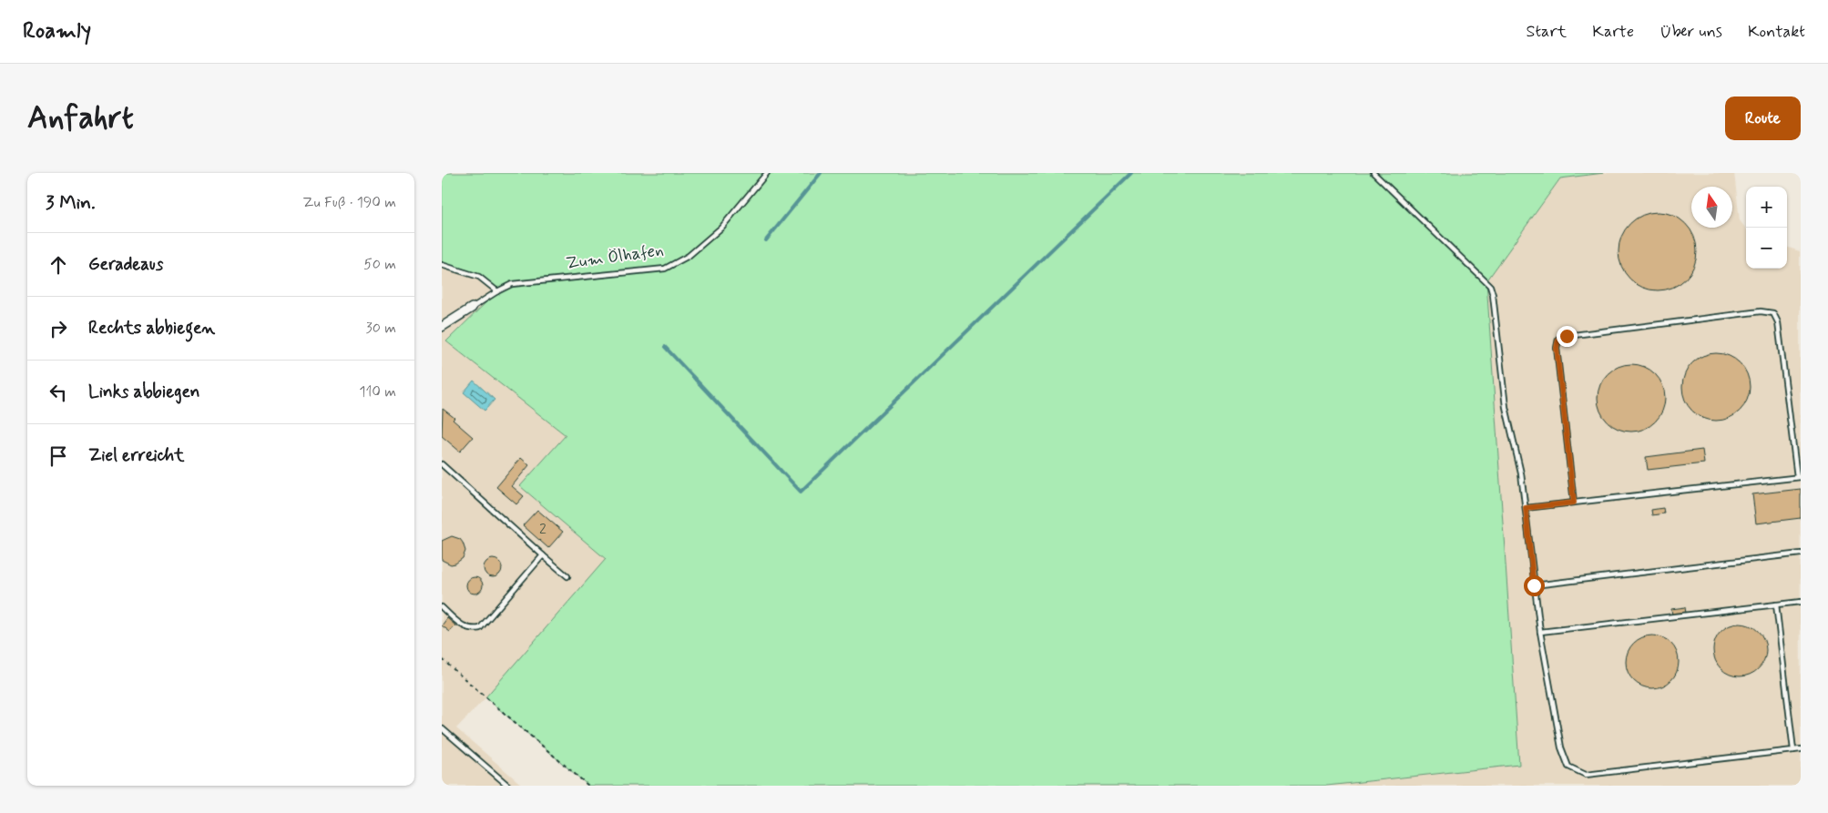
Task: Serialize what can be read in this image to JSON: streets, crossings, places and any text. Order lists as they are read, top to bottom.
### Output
{
  "streets": {
    "street": ["Zum Ölhafen"]
  },
  "house_numbers": ["2"],
  "north": "top",
  "page": {
    "header": "Roamly",
    "nav": [
      "Start",
      "Karte",
      "Über uns",
      "Kontakt"
    ],
    "buttons": "Route",
    "title": "Anfahrt",
    "heading": ["3 Min.", "Zu Fuß · 190 m"],
    "map_buttons": ["+", "−"],
    "list": [
      ["Geradeaus", "50 m"],
      ["Rechts abbiegen", "30 m"],
      ["Links abbiegen", "110 m"],
      "Ziel erreicht"
    ]
  }
}
